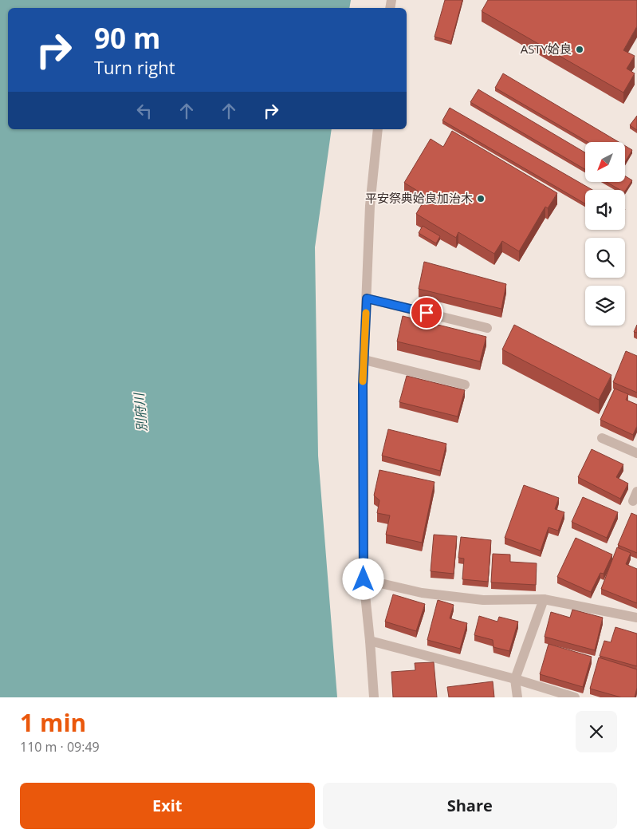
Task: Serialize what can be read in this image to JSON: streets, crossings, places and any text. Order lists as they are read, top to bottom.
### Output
{
  "water": ["別府川"],
  "places": ["ASTY姶良", "平安祭典姶良加治木"],
  "north": "bottom left",
  "page": {
    "turn": ["90 m", "Turn right"],
    "heading": ["1 min", "110 m · 09:49"],
    "buttons": ["Exit", "Share"]
  }
}
